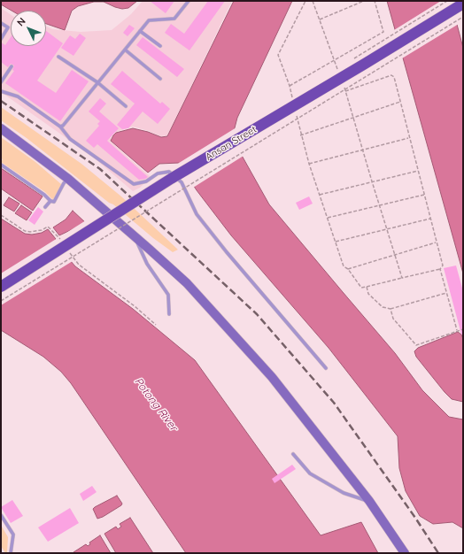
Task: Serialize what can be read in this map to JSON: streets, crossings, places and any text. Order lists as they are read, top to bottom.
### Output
{
  "streets": {
    "main road": ["Ansan Street"]
  },
  "water": ["Potong River"],
  "north": "top left"
}
